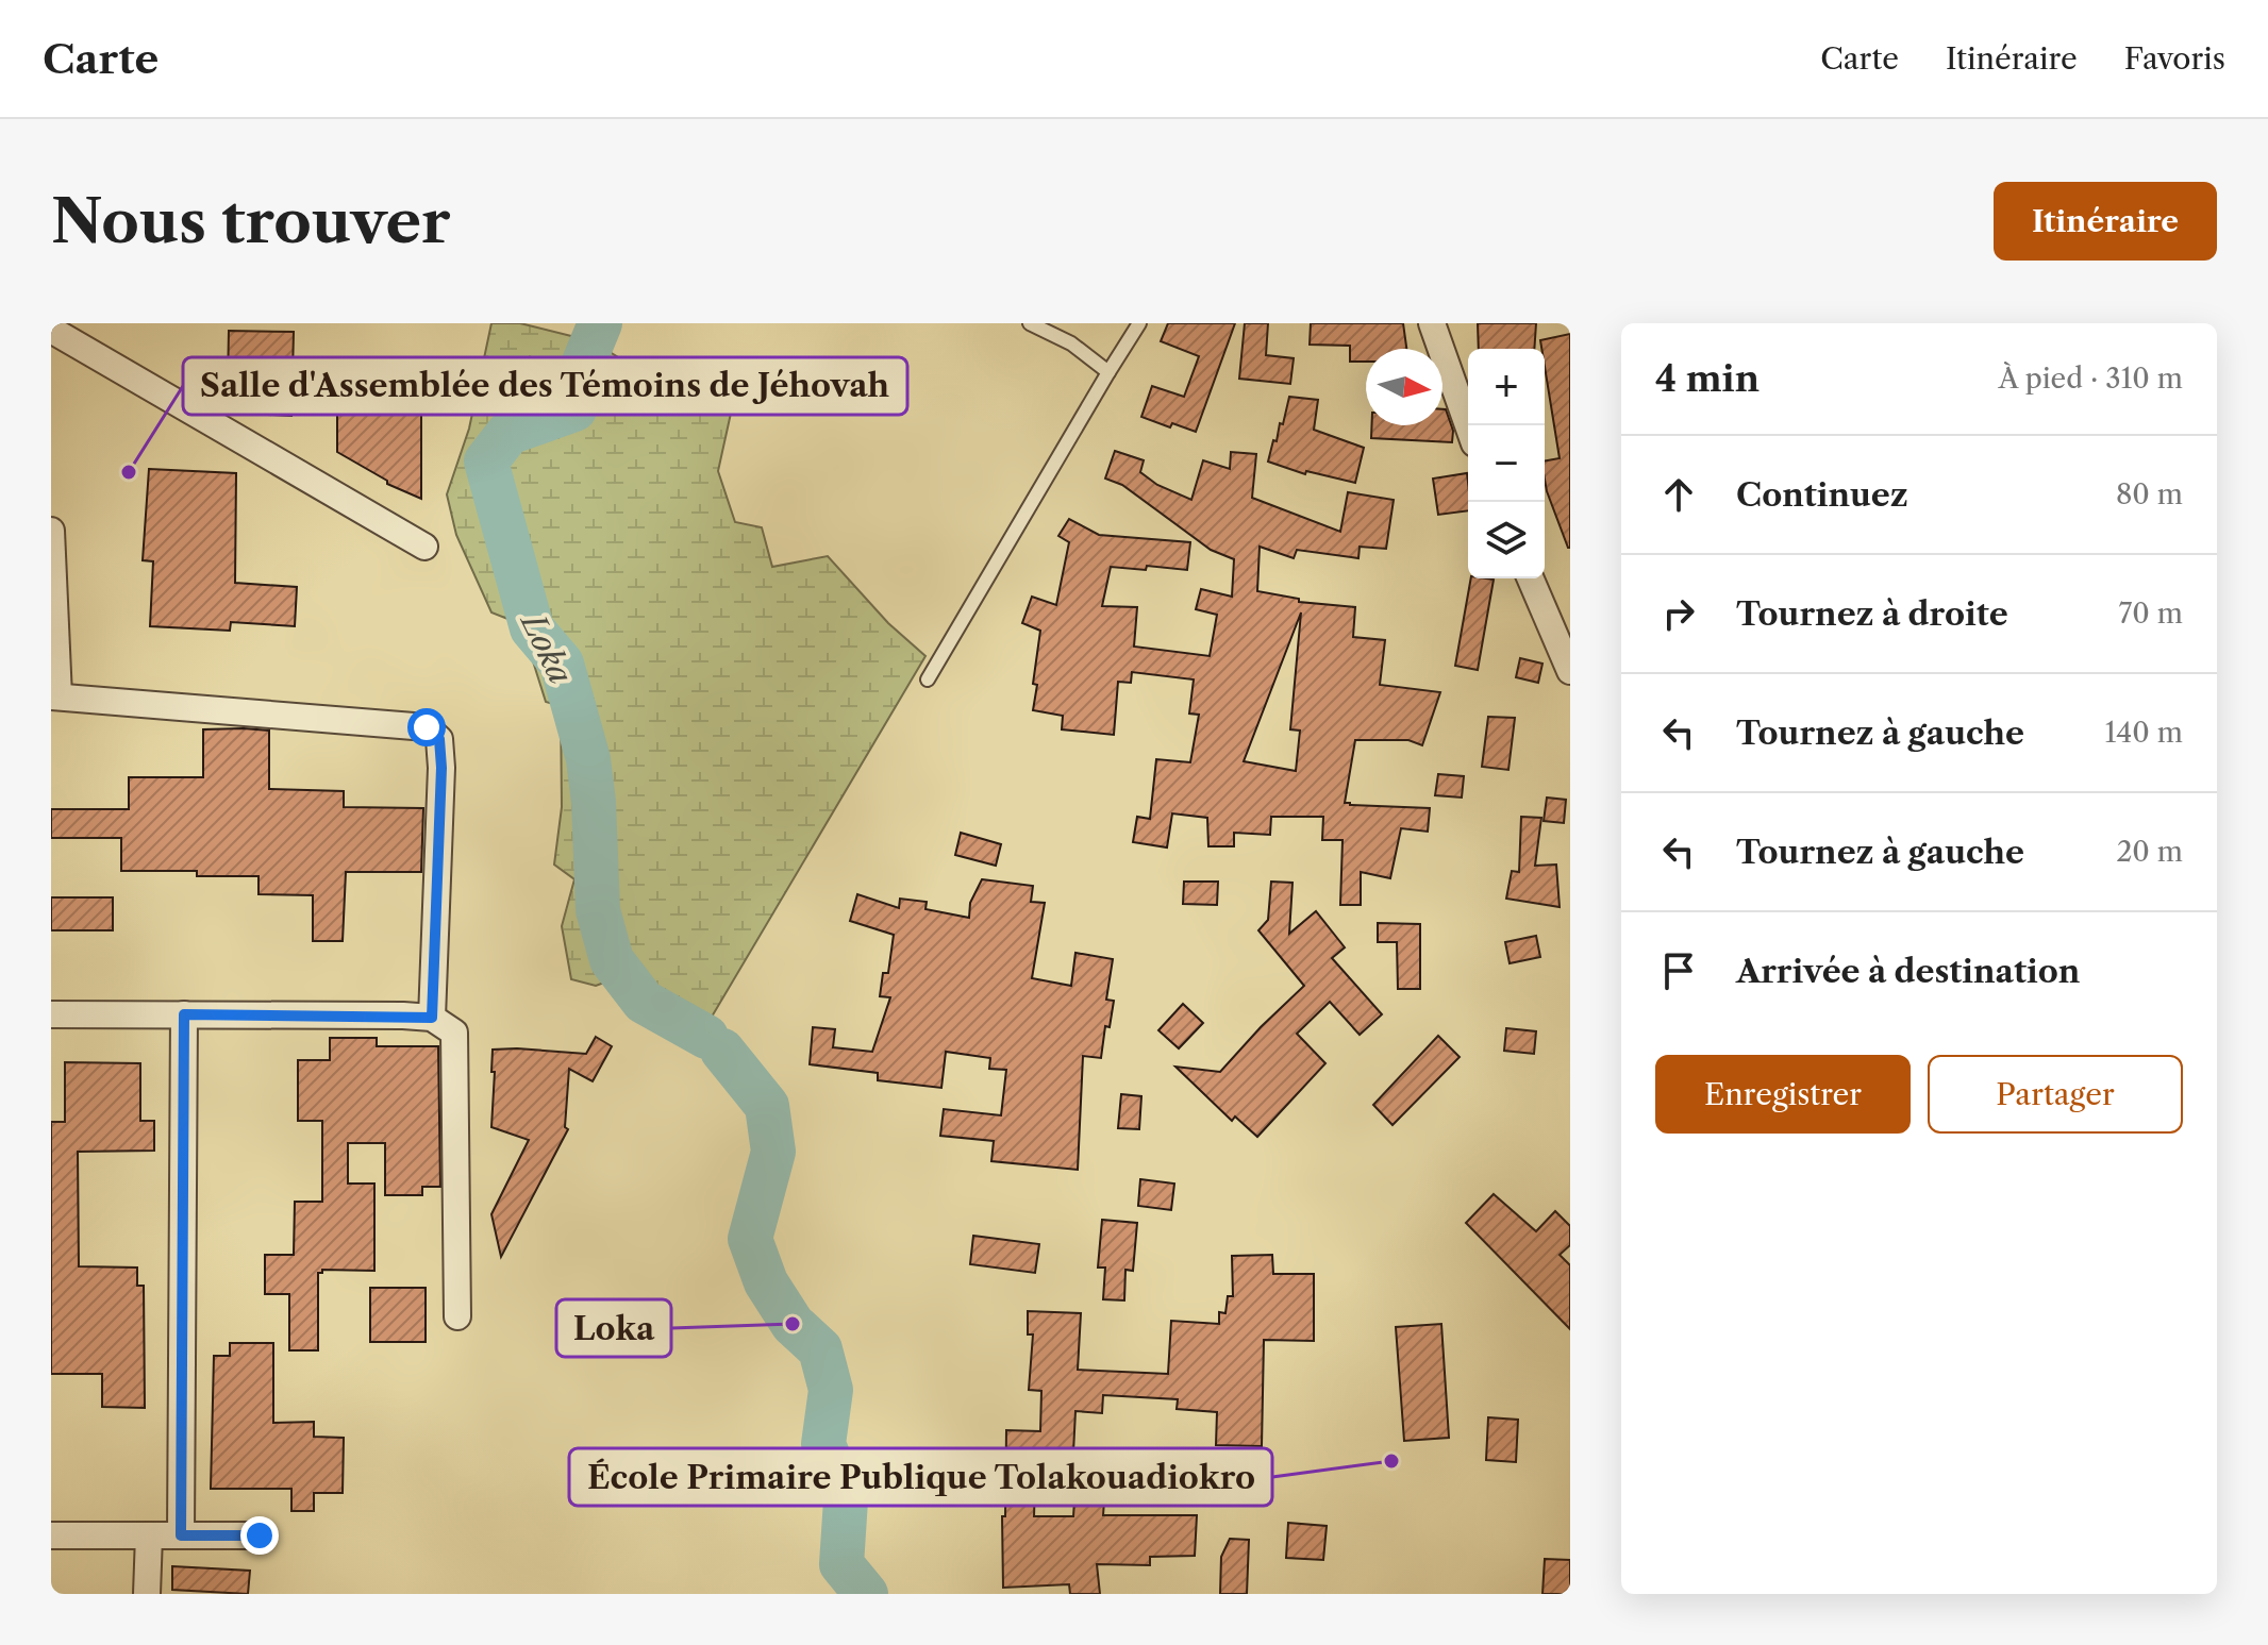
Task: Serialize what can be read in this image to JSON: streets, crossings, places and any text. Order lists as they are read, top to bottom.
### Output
{
  "water": ["Loka"],
  "places": ["Salle d'Assemblée des Témoins de Jéhovah", "Loka", "École Primaire Publique Tolakouadiokro"],
  "north": "right",
  "page": {
    "header": "Carte",
    "nav": ["Carte", "Itinéraire", "Favoris"],
    "buttons": [
      "Itinéraire",
      ["Enregistrer", "Partager"]
    ],
    "title": "Nous trouver",
    "heading": ["4 min", "À pied · 310 m"],
    "map_buttons": ["+", "−"],
    "list": [
      ["Continuez", "80 m"],
      ["Tournez à droite", "70 m"],
      ["Tournez à gauche", "140 m"],
      ["Tournez à gauche", "20 m"],
      "Arrivée à destination"
    ]
  }
}
